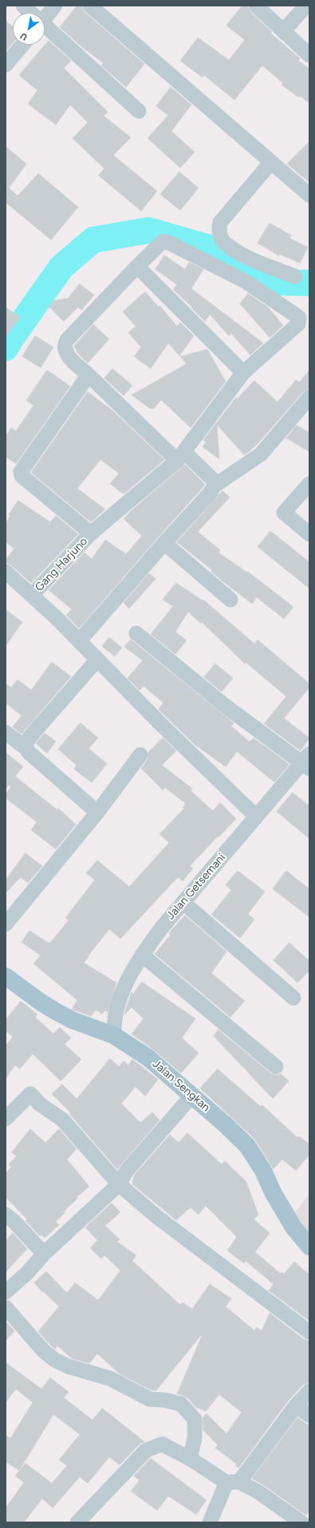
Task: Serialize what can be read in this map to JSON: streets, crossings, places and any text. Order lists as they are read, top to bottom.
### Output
{
  "streets": {
    "main road": ["Jalan Sengkan"],
    "street": ["Gang Harjuno", "Jalan Getsemani"]
  },
  "crossings": [
    ["Jalan Getsemani", "Jalan Sengkan"]
  ],
  "north": "bottom left"
}
